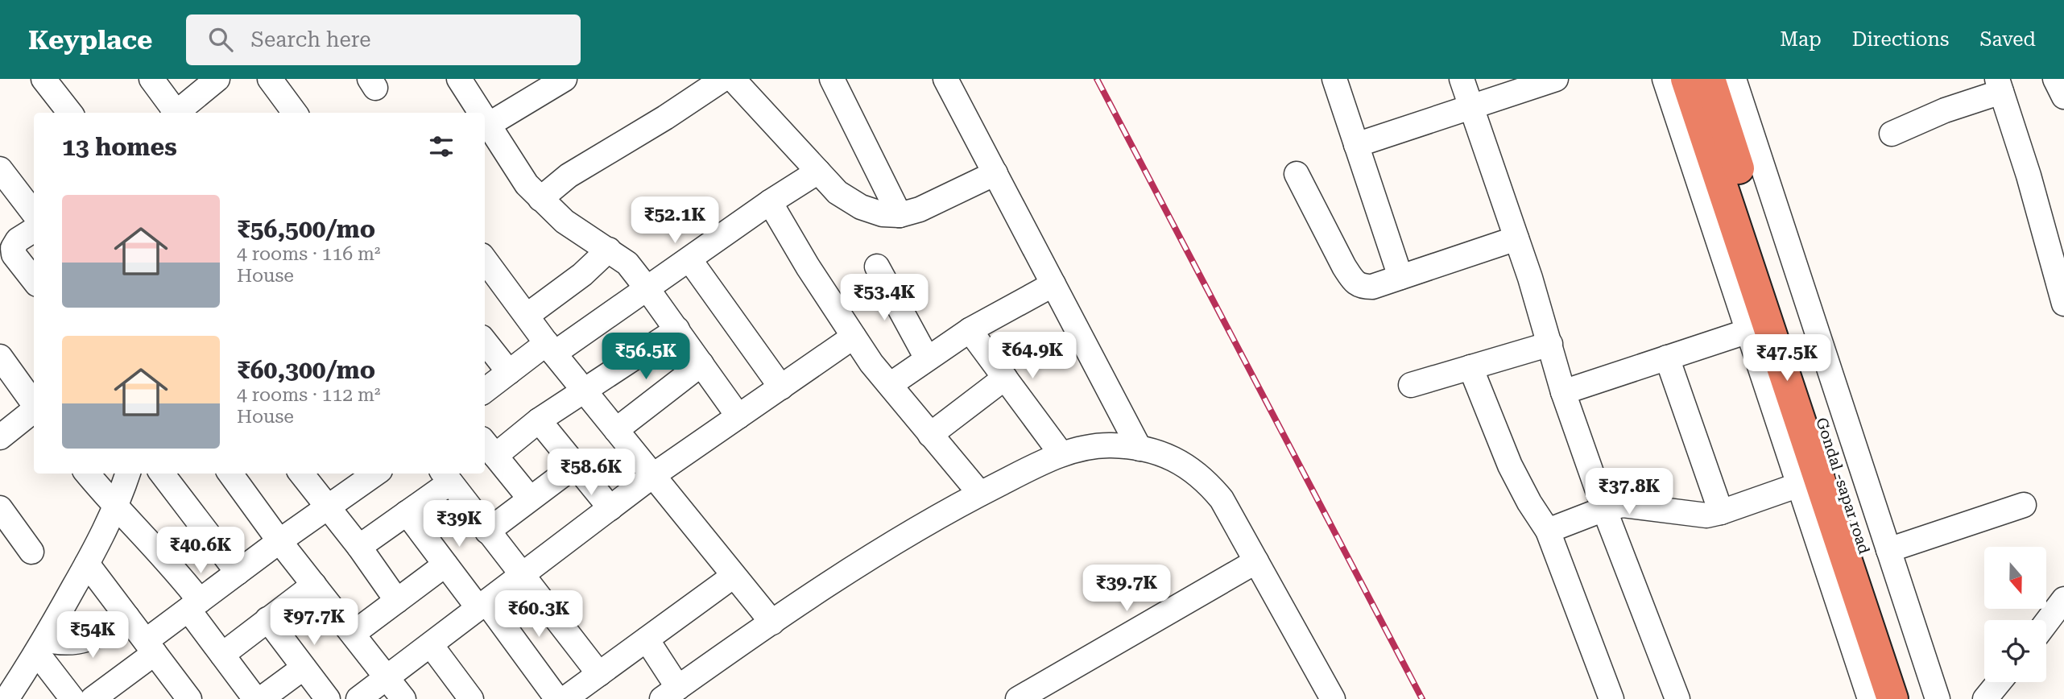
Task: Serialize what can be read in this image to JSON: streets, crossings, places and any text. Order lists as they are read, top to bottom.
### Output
{
  "streets": {
    "highway": ["Gondal -sapar road"]
  },
  "north": "bottom",
  "page": {
    "header": "Keyplace",
    "search": "Search here",
    "nav": ["Map", "Directions", "Saved"],
    "heading": "13 homes",
    "list": [
      {
        "name": "₹56,500/mo",
        "note": "4 rooms · 116 m² · House"
      },
      {
        "name": "₹60,300/mo",
        "note": "4 rooms · 112 m² · House"
      }
    ],
    "price": [
      "₹52.1K",
      "₹53.4K",
      "₹64.9K",
      "₹56.5K",
      "₹47.5K",
      "₹58.6K",
      "₹37.8K",
      "₹39K",
      "₹40.6K",
      "₹39.7K",
      "₹60.3K",
      "₹97.7K",
      "₹54K"
    ]
  }
}
